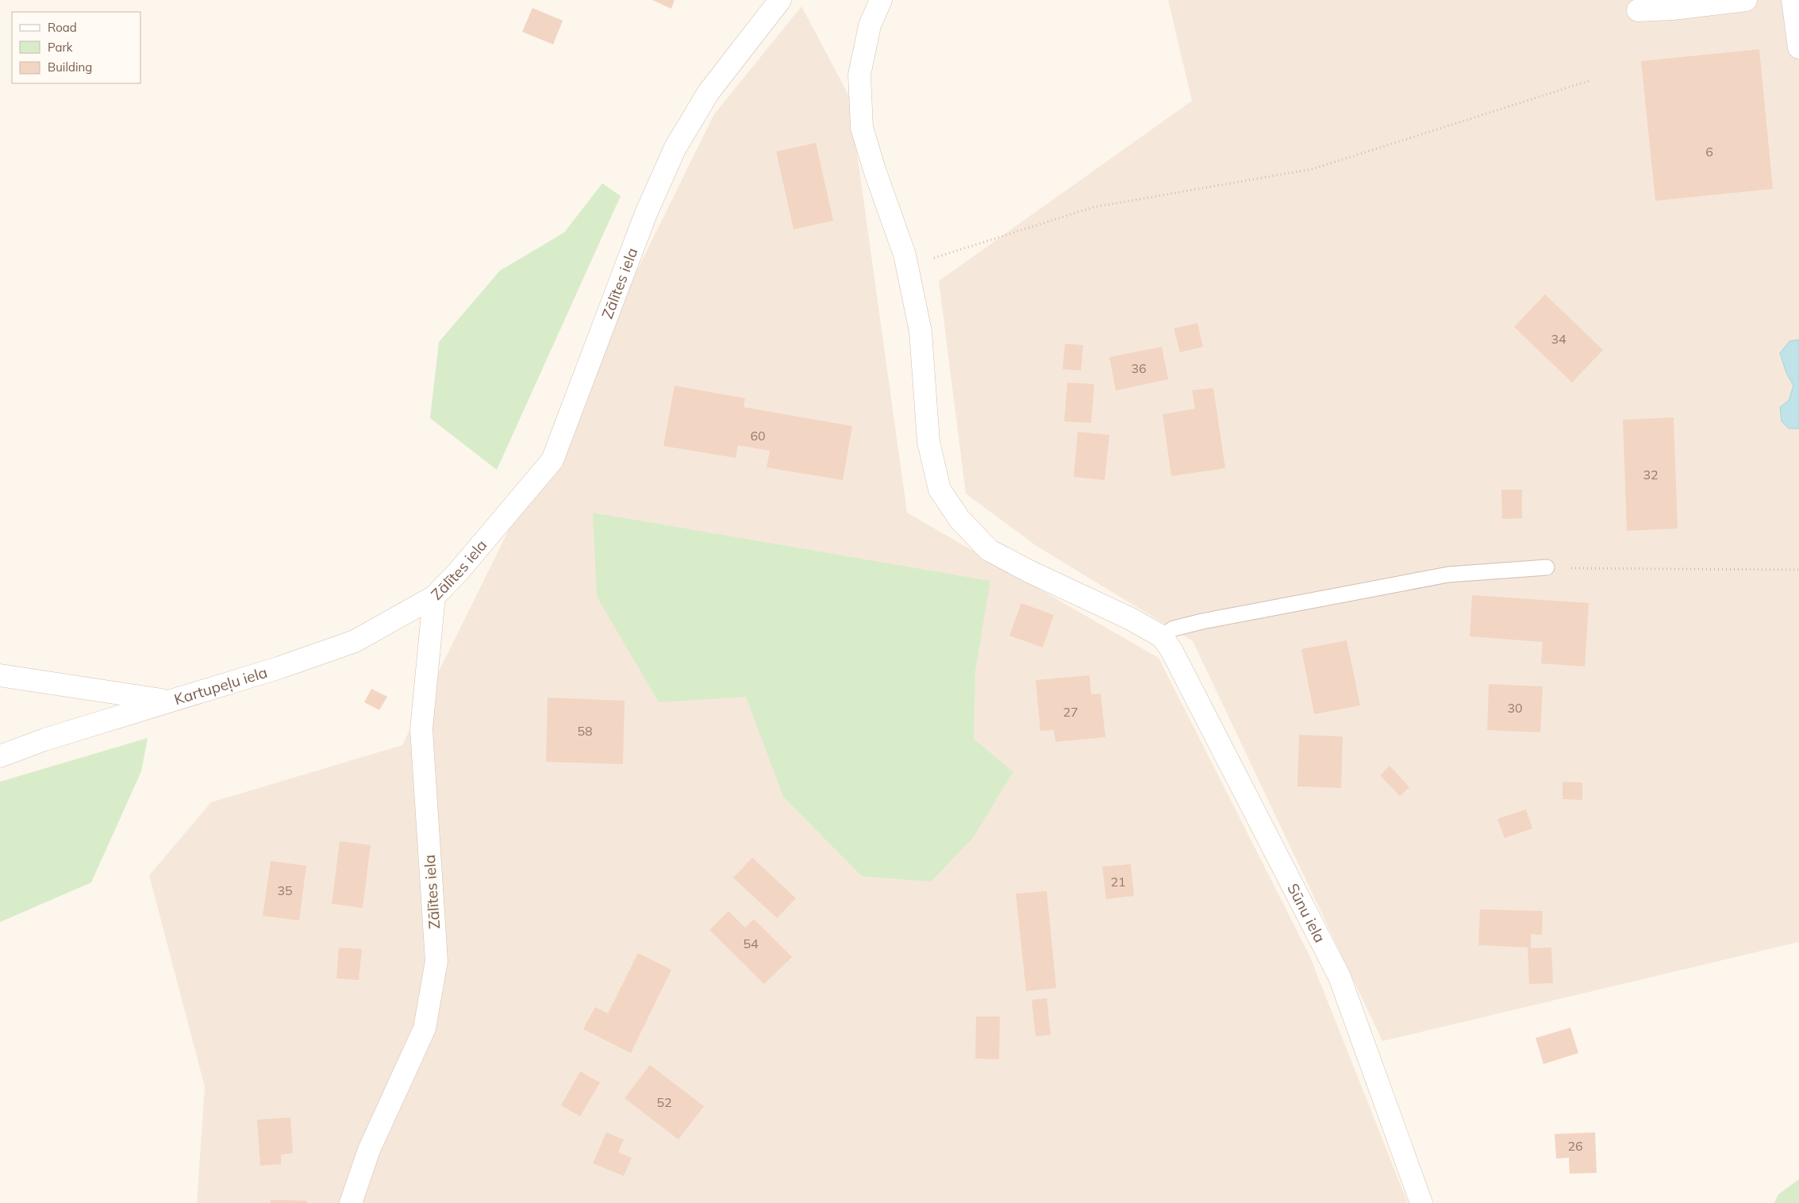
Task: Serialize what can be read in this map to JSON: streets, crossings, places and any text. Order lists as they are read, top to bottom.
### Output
{
  "streets": {
    "street": ["Zālītes iela", "Kartupeļu iela", "Sūnu iela"]
  },
  "crossings": [
    ["Zālītes iela", "Kartupeļu iela"]
  ],
  "house_numbers": [
    "6",
    "34",
    "36",
    "60",
    "32",
    "30",
    "27",
    "58",
    "21",
    "35",
    "54",
    "52",
    "26"
  ],
  "legend": ["Road", "Park", "Building"]
}
